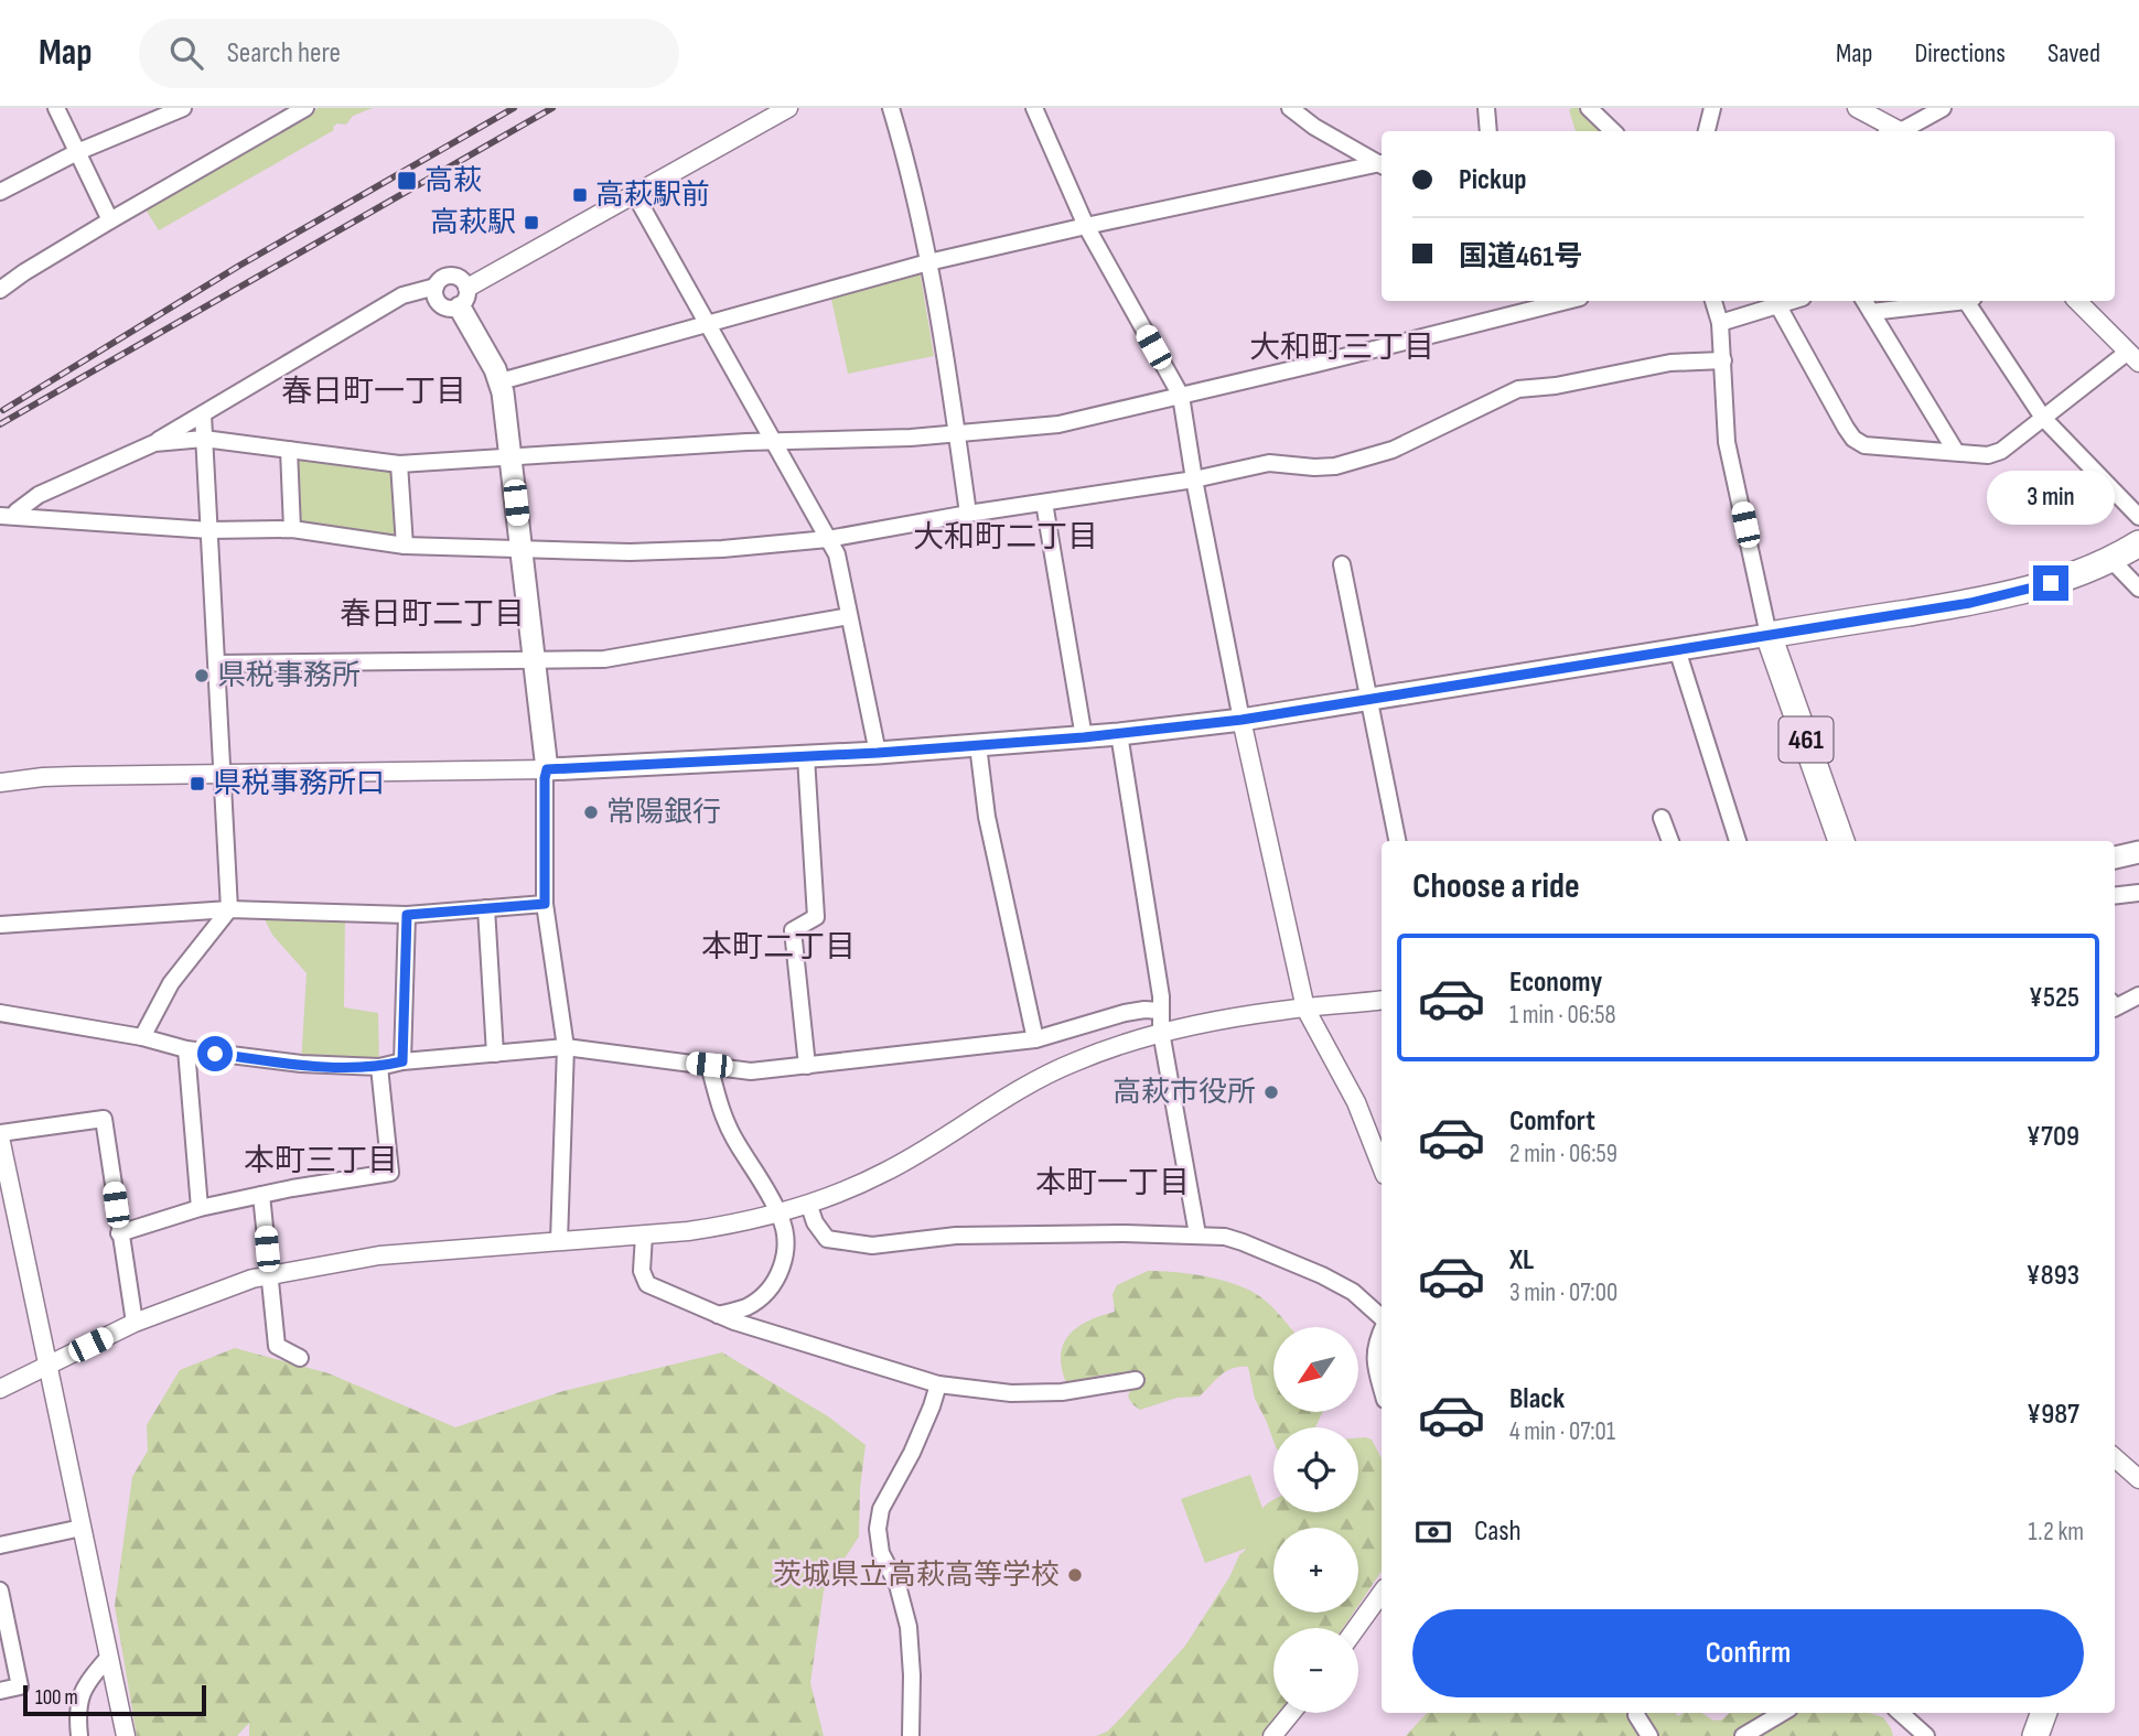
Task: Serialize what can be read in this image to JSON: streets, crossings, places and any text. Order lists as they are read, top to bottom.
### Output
{
  "streets": {
    "highway": ["461"]
  },
  "districts": [
    "大和町三丁目",
    "春日町一丁目",
    "大和町二丁目",
    "春日町二丁目",
    "本町二丁目",
    "本町三丁目",
    "本町一丁目"
  ],
  "places": {
    "transit": [
      "高萩",
      "高萩駅前",
      "高萩駅",
      "県税事務所口"
    ],
    "other": [
      "県税事務所",
      "常陽銀行",
      "高萩市役所",
      "茨城県立高萩高等学校"
    ]
  },
  "scale_bar": "100 m",
  "north": "bottom left",
  "page": {
    "header": "Map",
    "search": "Search here",
    "nav": ["Map", "Directions", "Saved"],
    "banner": ["Pickup", "国道461号"],
    "bubble": "3 min",
    "heading": "Choose a ride",
    "list": [
      {
        "name": "Economy",
        "note": "1 min · 06:58",
        "value": "¥525"
      },
      {
        "name": "Comfort",
        "note": "2 min · 06:59",
        "value": "¥709"
      },
      {
        "name": "XL",
        "note": "3 min · 07:00",
        "value": "¥893"
      },
      {
        "name": "Black",
        "note": "4 min · 07:01",
        "value": "¥987"
      }
    ],
    "map_buttons": ["+", "−"],
    "pay": ["Cash", "1.2 km"],
    "buttons": "Confirm",
    "scale": "100 m"
  }
}
